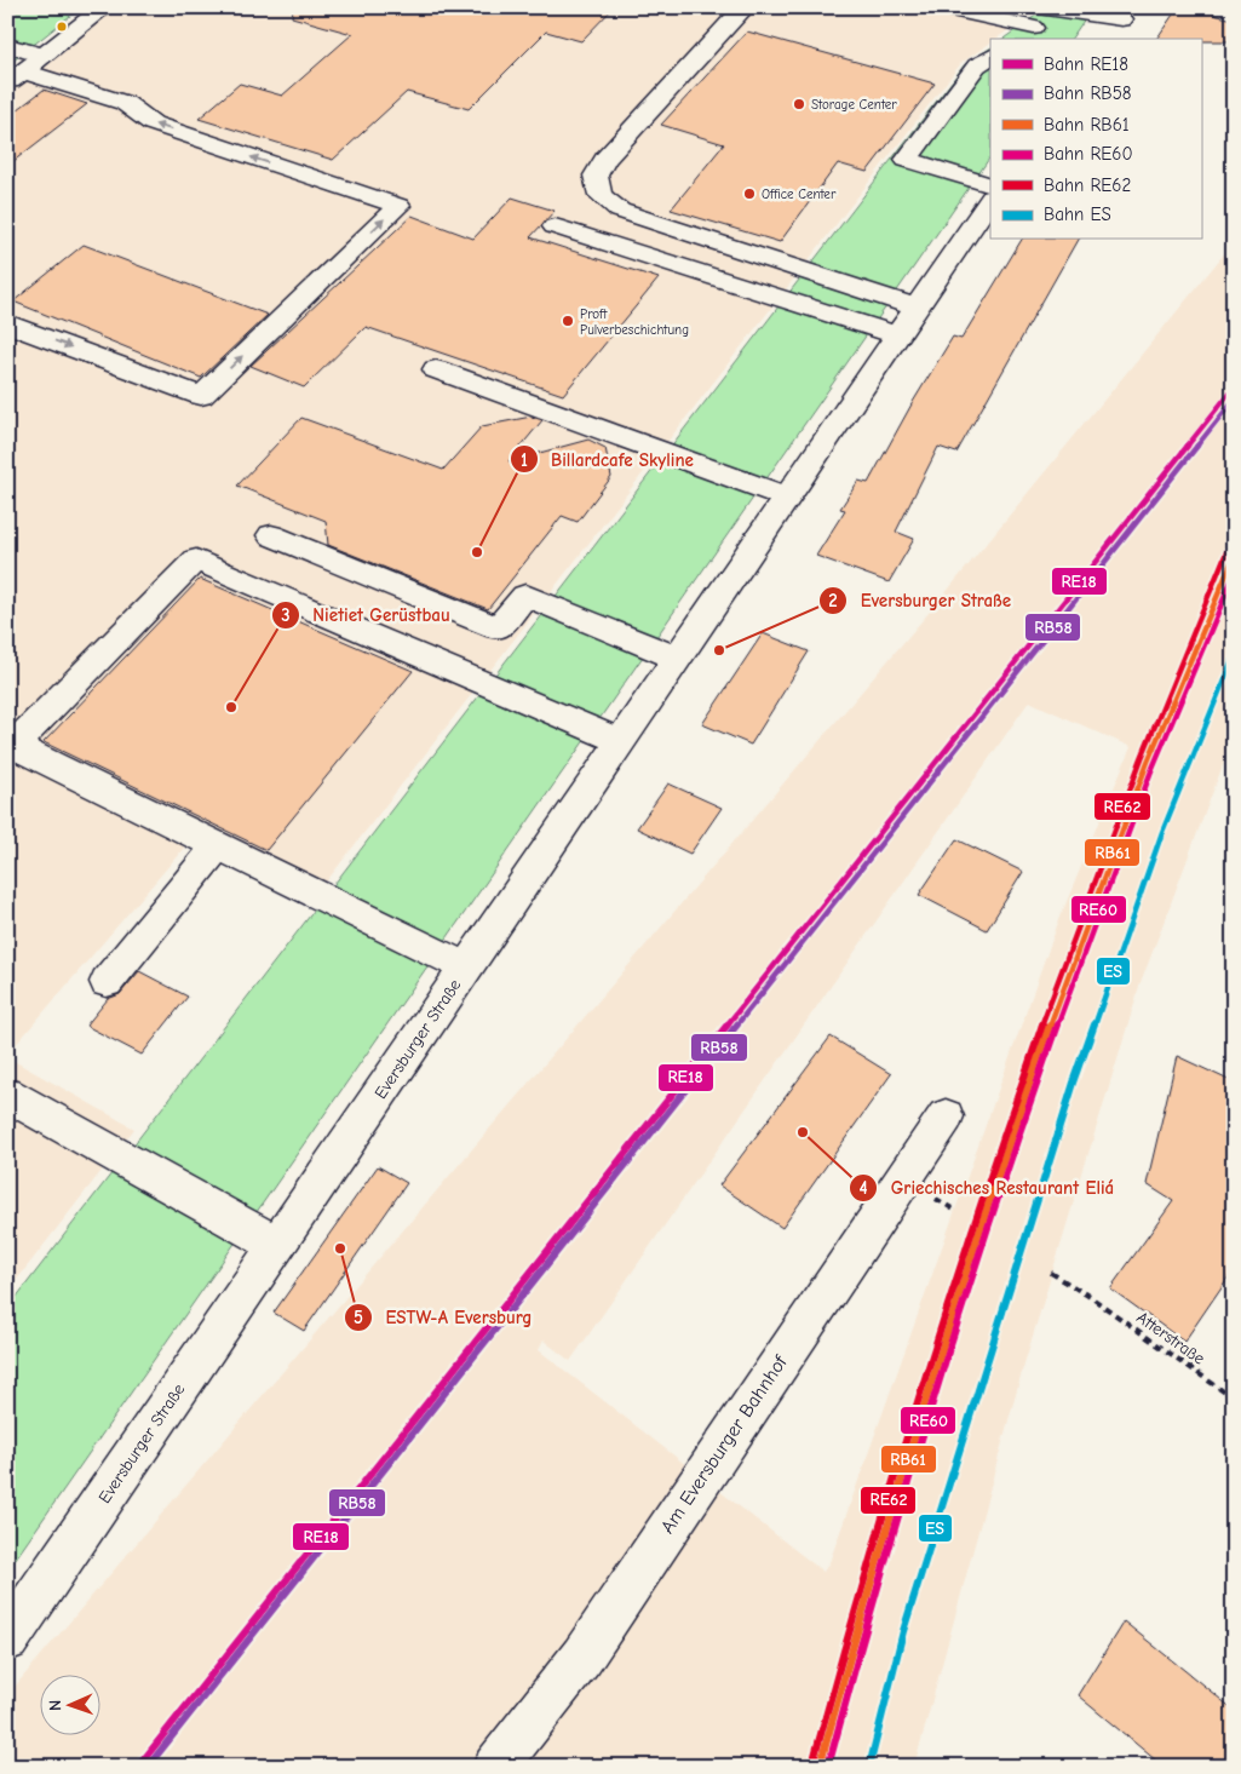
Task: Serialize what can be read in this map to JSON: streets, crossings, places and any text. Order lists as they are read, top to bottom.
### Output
{
  "streets": {
    "street": ["Eversburger Straße", "Am Eversburger Bahnhof"],
    "path": ["Atterstraße"]
  },
  "places": [
    "Storage Center",
    "Office Center",
    "Proft Pulverbeschichtung",
    "Billardcafe Skyline",
    "Eversburger Straße",
    "Nietiet Gerüstbau",
    "Griechisches Restaurant Eliá",
    "ESTW-A Eversburg"
  ],
  "lines": [
    "rail line RE18",
    "rail line RB58",
    "rail line RE62",
    "rail line RB61",
    "rail line RE60",
    "rail line ES"
  ],
  "legend": [
    "Bahn RE18",
    "Bahn RB58",
    "Bahn RB61",
    "Bahn RE60",
    "Bahn RE62",
    "Bahn ES"
  ],
  "north": "left"
}
